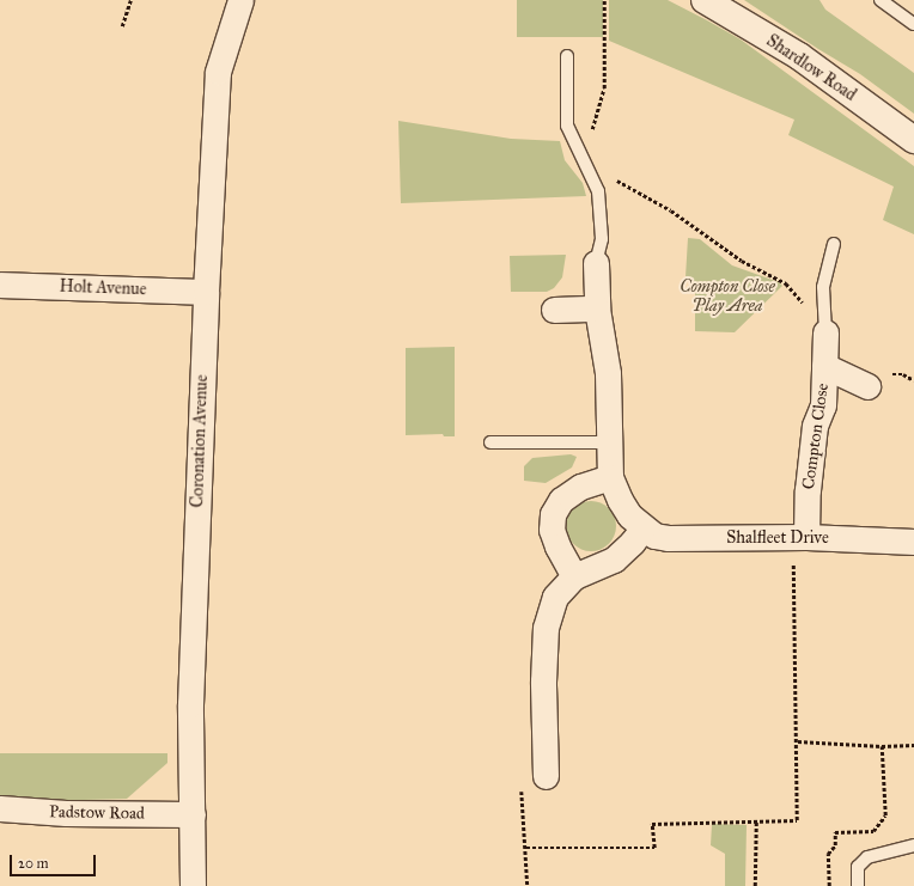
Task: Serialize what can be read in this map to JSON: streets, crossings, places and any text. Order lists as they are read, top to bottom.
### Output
{
  "streets": {
    "street": [
      "Shardlow Road",
      "Holt Avenue",
      "Compton Close",
      "Coronation Avenue",
      "Shalfleet Drive",
      "Padstow Road"
    ]
  },
  "crossings": [
    ["Holt Avenue", "Coronation Avenue"],
    ["Compton Close", "Shalfleet Drive"],
    ["Coronation Avenue", "Padstow Road"]
  ],
  "parks": ["Compton Close Play Area"],
  "scale_bar": "20 m"
}
